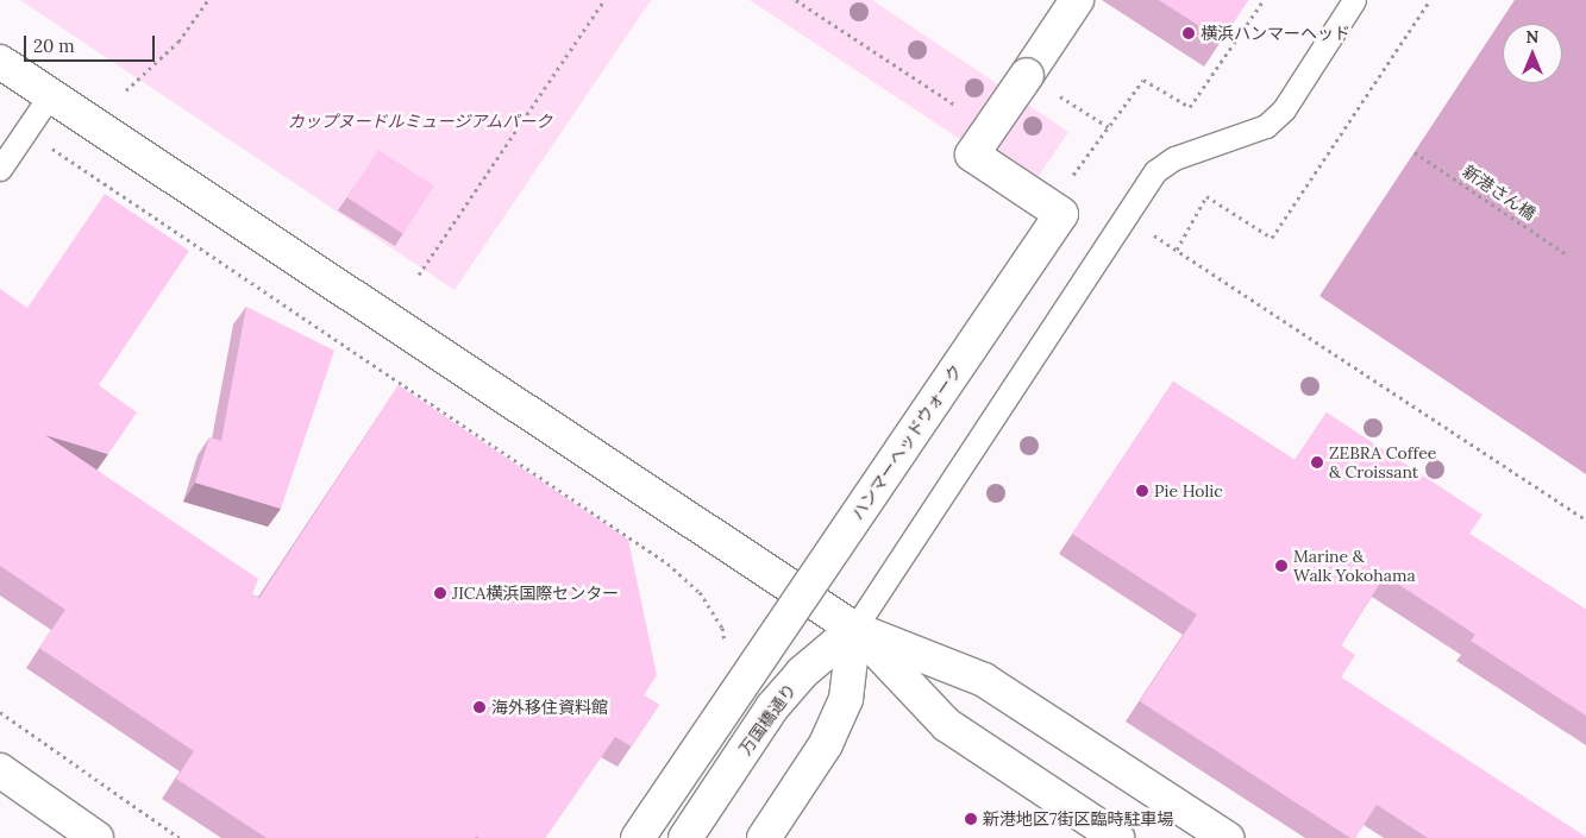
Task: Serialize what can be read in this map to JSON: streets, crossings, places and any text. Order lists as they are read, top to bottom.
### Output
{
  "streets": {
    "street": ["ハンマーヘッドウォーク", "万国橋通り"],
    "path": ["新港さん橋"]
  },
  "parks": ["カップヌードルミュージアムパーク"],
  "places": [
    "横浜ハンマーヘッド",
    "ZEBRA Coffee & Croissant",
    "Pie Holic",
    "Marine & Walk Yokohama",
    "JICA横浜国際センター",
    "海外移住資料館",
    "新港地区7街区臨時駐車場"
  ],
  "scale_bar": "20 m",
  "north": "top"
}
